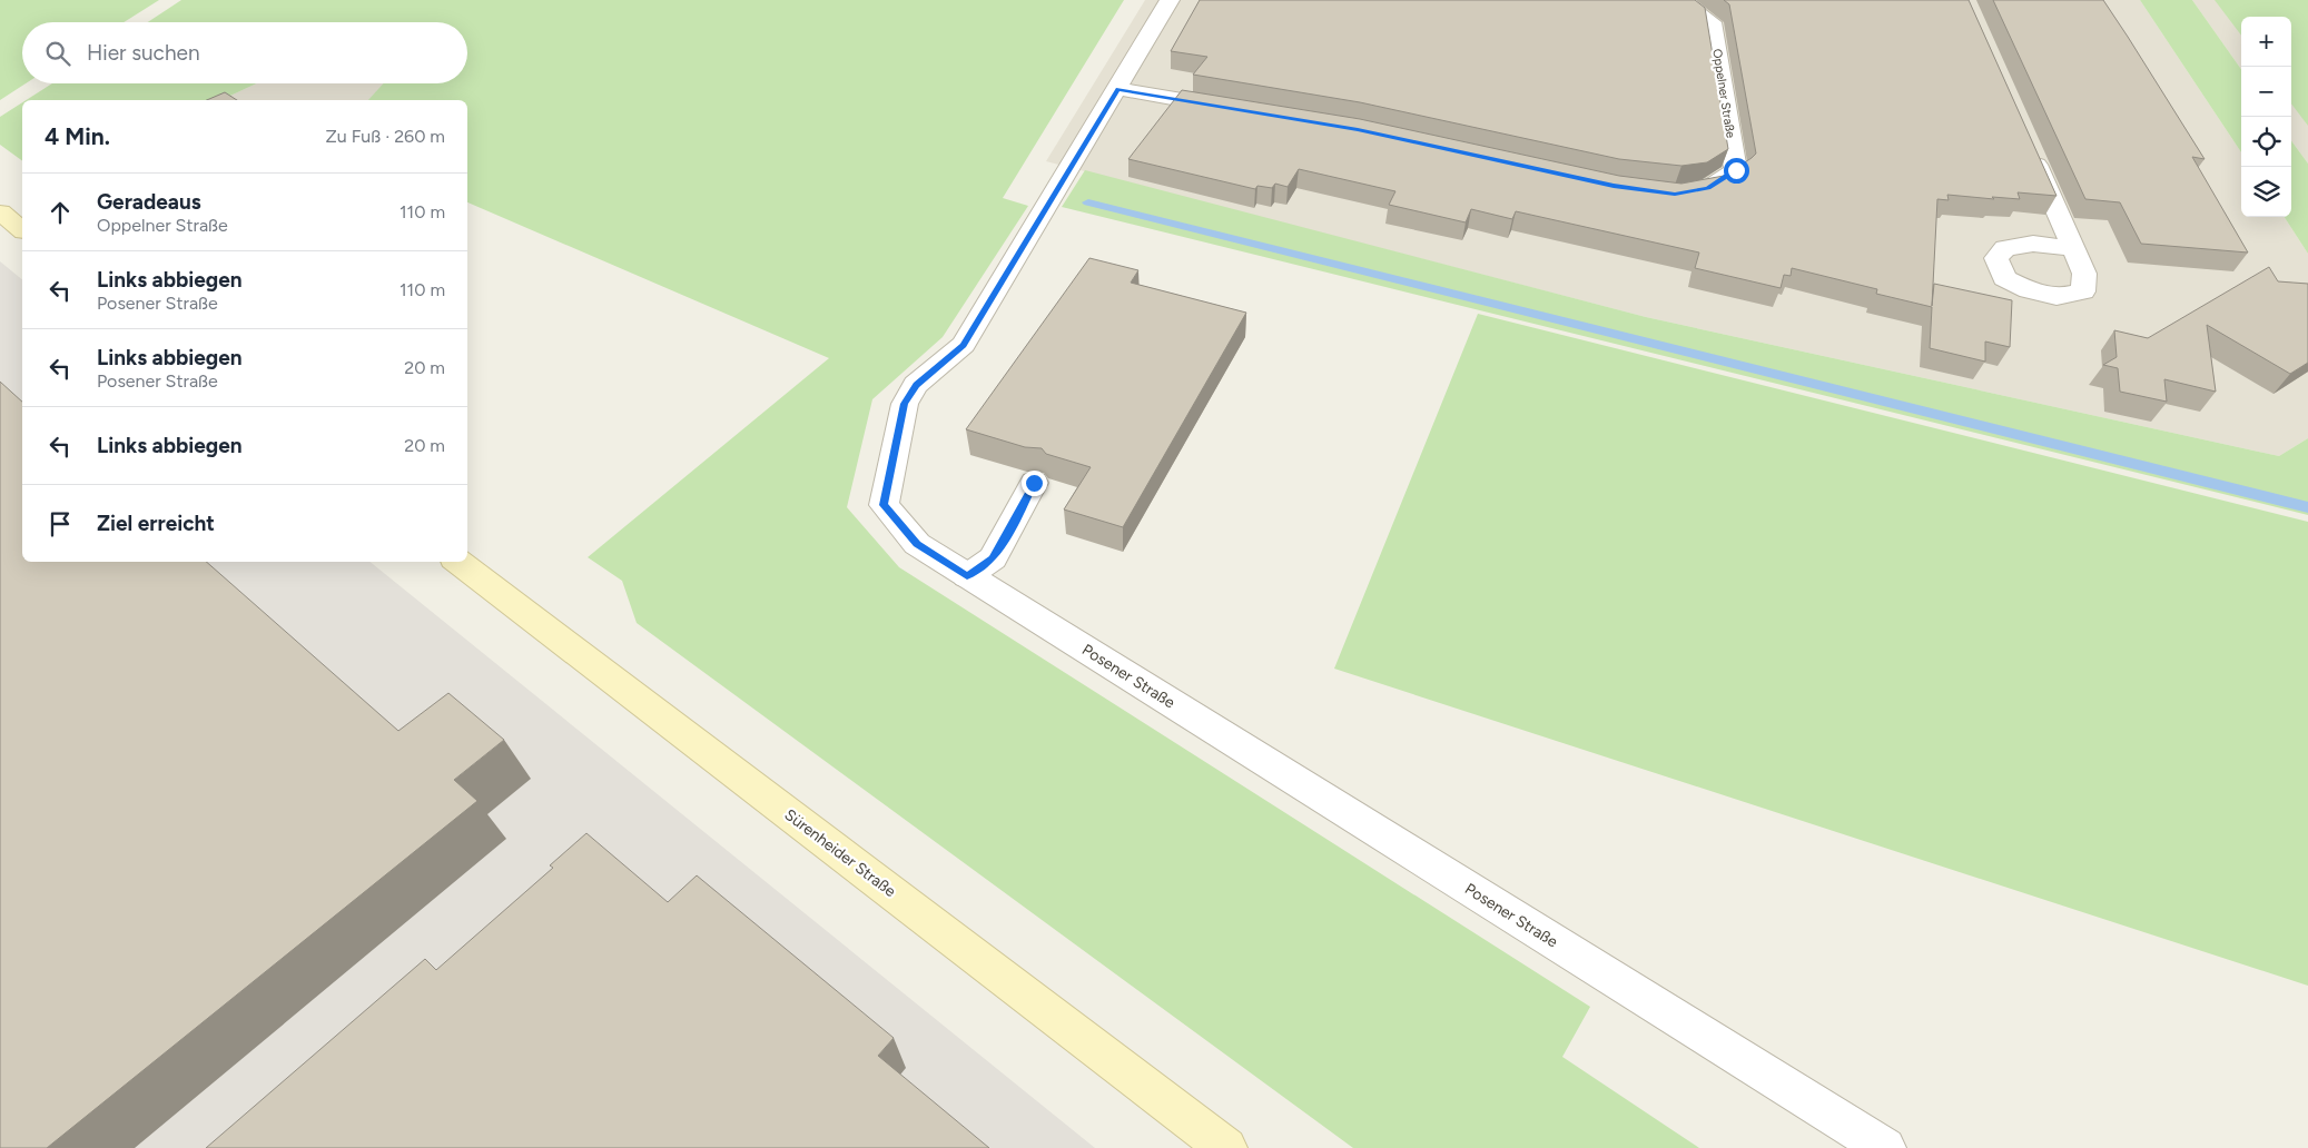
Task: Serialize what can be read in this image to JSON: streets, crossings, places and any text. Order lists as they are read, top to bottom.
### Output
{
  "streets": {
    "main road": ["Sürenheider Straße"],
    "street": ["Oppelner Straße", "Posener Straße"]
  },
  "page": {
    "map_buttons": ["+", "−"],
    "search": "Hier suchen",
    "heading": ["4 Min.", "Zu Fuß · 260 m"],
    "list": [
      ["Geradeaus", "Oppelner Straße", "110 m"],
      ["Links abbiegen", "Posener Straße", "110 m"],
      ["Links abbiegen", "Posener Straße", "20 m"],
      ["Links abbiegen", "20 m"],
      "Ziel erreicht"
    ]
  }
}
